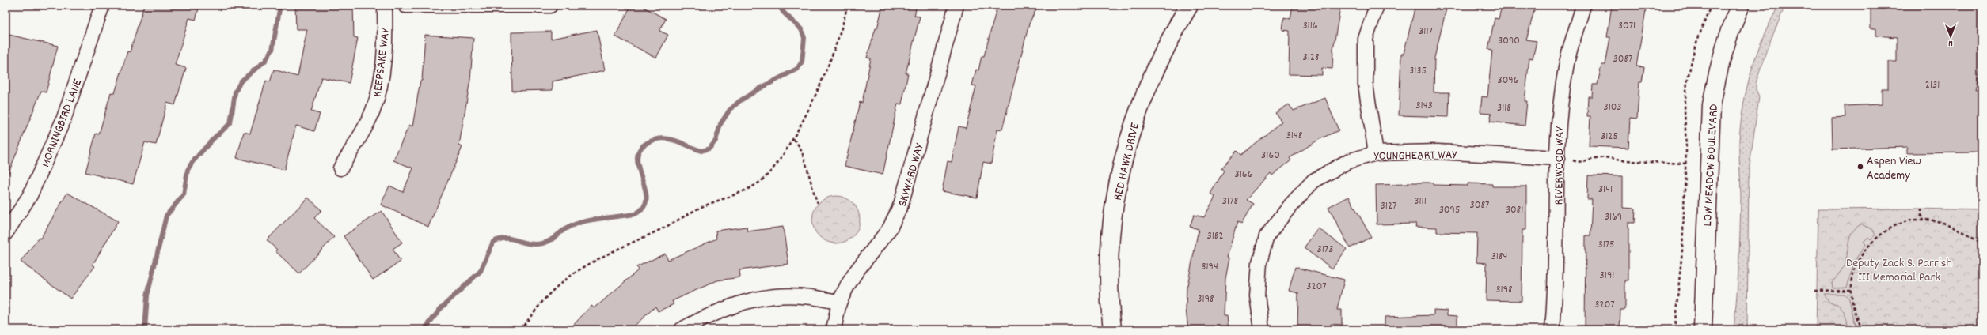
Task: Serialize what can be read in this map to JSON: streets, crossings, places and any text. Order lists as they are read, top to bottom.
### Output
{
  "streets": {
    "street": [
      "KEEPSAKE WAY",
      "MORNINGBIRD LANE",
      "YOUNGHEART WAY",
      "RED HAWK DRIVE",
      "LOW MEADOW BOULEVARD",
      "RIVERWOOD WAY",
      "SKYWARD WAY"
    ]
  },
  "crossings": [
    ["YOUNGHEART WAY", "RIVERWOOD WAY"]
  ],
  "parks": ["Deputy Zack S. Parrish III Memorial Park"],
  "places": ["Aspen View Academy"],
  "house_numbers": [
    "3116",
    "3071",
    "3117",
    "3090",
    "3128",
    "3087",
    "3135",
    "3096",
    "2131",
    "3143",
    "3103",
    "3118",
    "3148",
    "3125",
    "3160",
    "3166",
    "3141",
    "3178",
    "3111",
    "3087",
    "3127",
    "3095",
    "3081",
    "3169",
    "3182",
    "3175",
    "3173",
    "3184",
    "3194",
    "3191",
    "3207",
    "3198",
    "3198",
    "3207"
  ],
  "north": "bottom"
}
